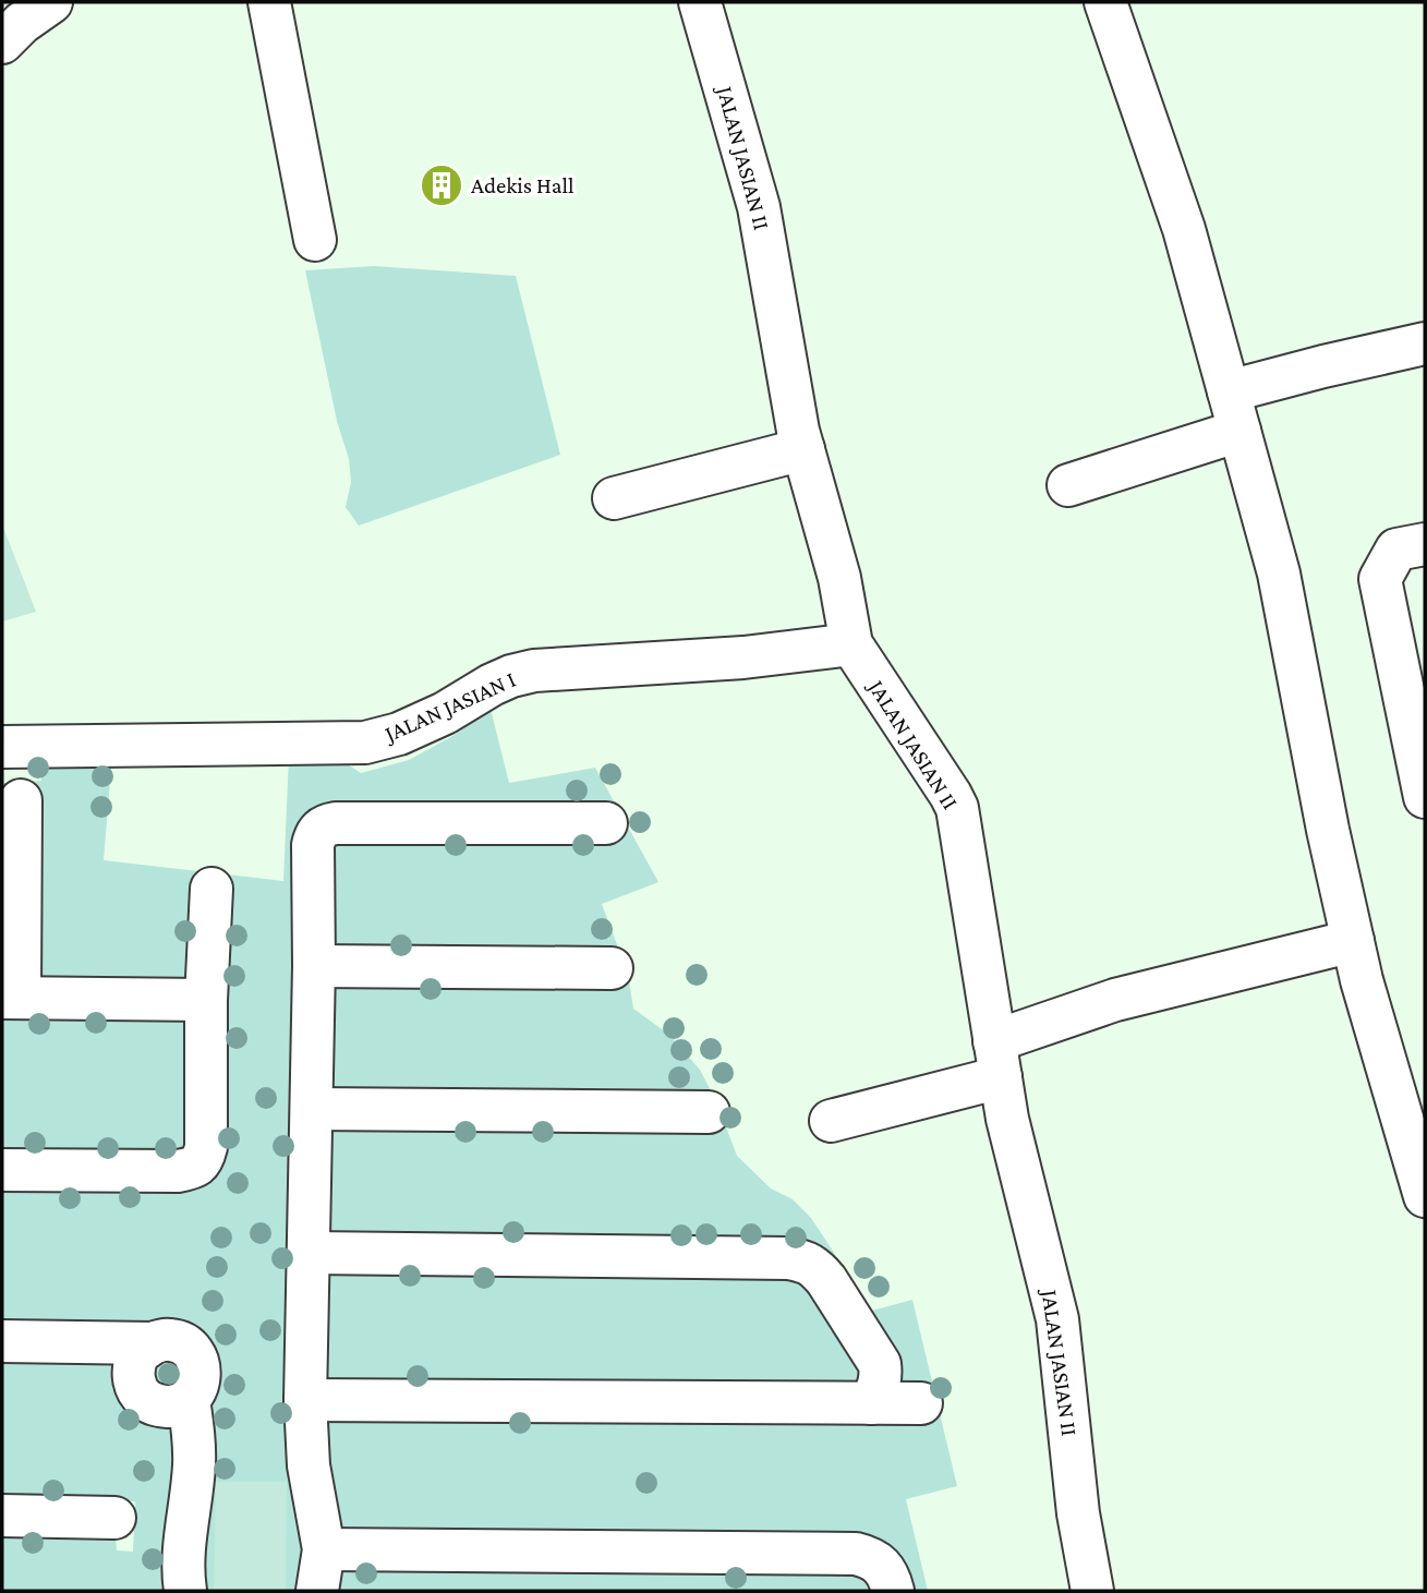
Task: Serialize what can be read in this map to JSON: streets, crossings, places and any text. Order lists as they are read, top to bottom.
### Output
{
  "streets": {
    "street": ["JALAN JASIAN II", "JALAN JASIAN I"]
  },
  "crossings": [
    ["JALAN JASIAN II", "JALAN JASIAN I"]
  ],
  "places": {
    "building": ["Adekis Hall"]
  }
}
